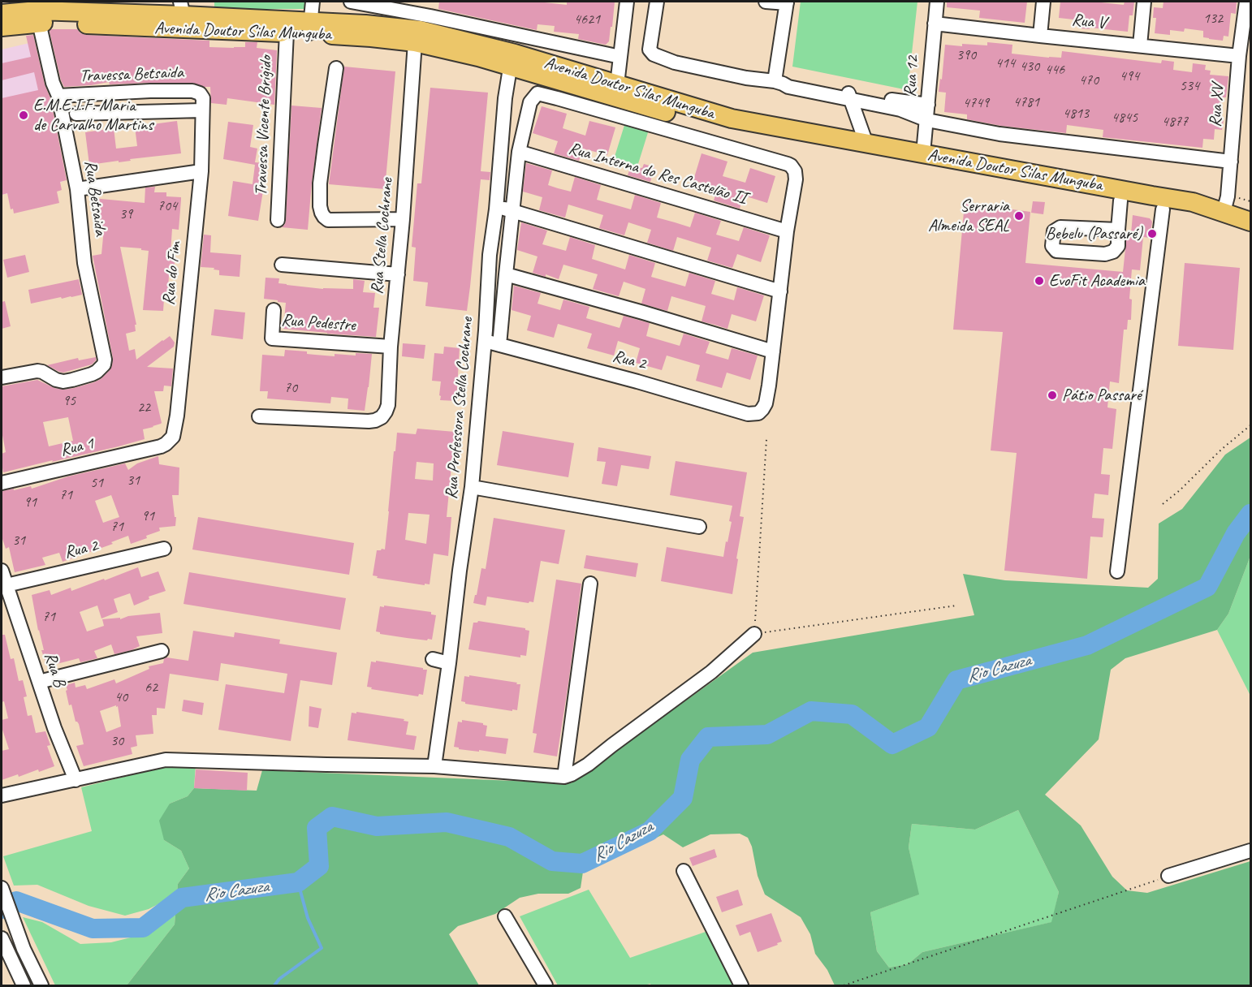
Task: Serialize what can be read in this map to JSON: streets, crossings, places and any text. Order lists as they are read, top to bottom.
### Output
{
  "streets": {
    "main road": ["Avenida Doutor Silas Munguba"],
    "street": [
      "Rua V",
      "Travessa Betsaida",
      "Rua 12",
      "Rua XV",
      "Travessa Vicente Brígido",
      "Rua Interna do Res Castelão II",
      "Rua Betsaida",
      "Rua Stella Cochrane",
      "Rua do Fim",
      "Rua Pedestre",
      "Rua 2",
      "Rua Professora Stella Cochrane",
      "Rua 1",
      "Rua B"
    ]
  },
  "crossings": [
    ["Rua V", "Rua 12"],
    ["Rua V", "Rua XV"],
    ["Avenida Doutor Silas Munguba", "Rua 12"],
    ["Avenida Doutor Silas Munguba", "Rua XV"],
    ["Avenida Doutor Silas Munguba", "Travessa Vicente Brígido"],
    ["Avenida Doutor Silas Munguba", "Rua Betsaida"],
    ["Avenida Doutor Silas Munguba", "Rua Stella Cochrane"],
    ["Avenida Doutor Silas Munguba", "Rua Professora Stella Cochrane"],
    ["Travessa Betsaida", "Rua Betsaida"],
    ["Travessa Betsaida", "Rua do Fim"],
    ["Rua Stella Cochrane", "Rua Pedestre"],
    ["Rua do Fim", "Rua 1"],
    ["Rua 2", "Rua Professora Stella Cochrane"],
    ["Rua 2", "Rua B"]
  ],
  "water": ["Rio Cazuza"],
  "places": [
    "E.M.E.I.F. Maria de Carvalho Martins",
    "Serraria Almeida SEAL",
    "Bebelu (Passaré)",
    "EvoFit Academia",
    "Pátio Passaré"
  ],
  "house_numbers": [
    "132",
    "4621",
    "390",
    "414",
    "430",
    "446",
    "494",
    "470",
    "534",
    "4781",
    "4749",
    "4813",
    "4845",
    "4877",
    "704",
    "39",
    "70",
    "95",
    "22",
    "31",
    "51",
    "71",
    "91",
    "91",
    "71",
    "31",
    "71",
    "62",
    "40",
    "30"
  ]
}
